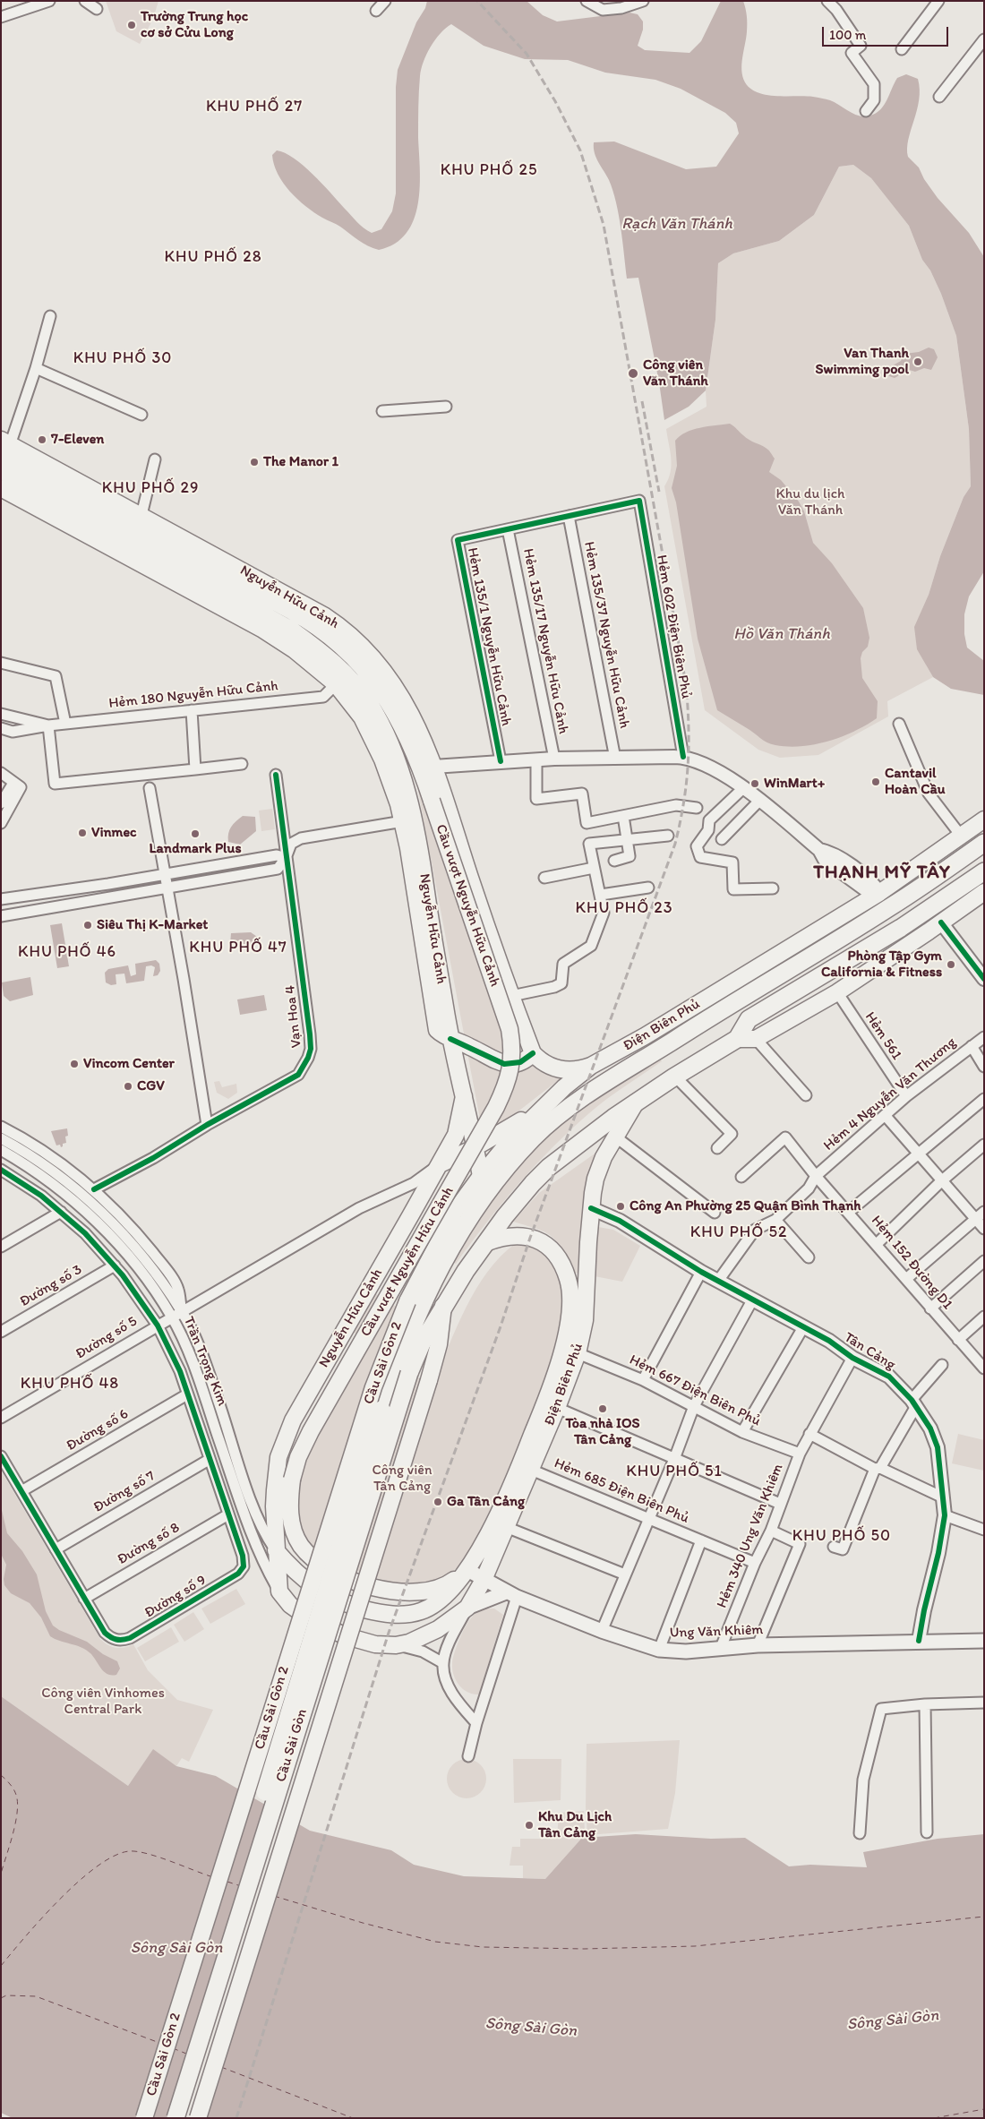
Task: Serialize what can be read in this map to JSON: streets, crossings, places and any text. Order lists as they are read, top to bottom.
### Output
{
  "streets": {
    "highway": ["Điện Biên Phủ", "Cầu Sài Gòn 2", "Cầu Sài Gòn"],
    "main road": ["Nguyễn Hữu Cảnh", "Cầu vượt Nguyễn Hữu Cảnh", "Ung Văn Khiêm"],
    "street": [
      "Hẻm 602 Điện Biên Phủ",
      "Hẻm 135/37 Nguyễn Hữu Cảnh",
      "Hẻm 135/1 Nguyễn Hữu Cảnh",
      "Hẻm 135/17 Nguyễn Hữu Cảnh",
      "Hẻm 180 Nguyễn Hữu Cảnh",
      "Vạn Hoa 4",
      "Hẻm 561",
      "Hẻm 4 Nguyễn Văn Thương",
      "Hẻm 152 Đường D1",
      "Đường số 3",
      "Đường số 5",
      "Tân Cảng",
      "Trần Trọng Kim",
      "Hẻm 667 Điện Biên Phủ",
      "Đường số 6",
      "Hẻm 685 Điện Biên Phủ",
      "Đường số 7",
      "Hẻm 340 Ung Văn Khiêm",
      "Đường số 8",
      "Đường số 9"
    ]
  },
  "crossings": [
    ["Nguyễn Hữu Cảnh", "Hẻm 180 Nguyễn Hữu Cảnh"],
    ["Nguyễn Hữu Cảnh", "Cầu vượt Nguyễn Hữu Cảnh"],
    ["Nguyễn Hữu Cảnh", "Điện Biên Phủ"],
    ["Nguyễn Hữu Cảnh", "Đường số 5"],
    ["Nguyễn Hữu Cảnh", "Trần Trọng Kim"],
    ["Hẻm 602 Điện Biên Phủ", "Hẻm 135/1 Nguyễn Hữu Cảnh"],
    ["Hẻm 135/37 Nguyễn Hữu Cảnh", "Hẻm 135/1 Nguyễn Hữu Cảnh"],
    ["Hẻm 135/1 Nguyễn Hữu Cảnh", "Hẻm 135/17 Nguyễn Hữu Cảnh"],
    ["Cầu vượt Nguyễn Hữu Cảnh", "Điện Biên Phủ"],
    ["Cầu vượt Nguyễn Hữu Cảnh", "Ung Văn Khiêm"],
    ["Vạn Hoa 4", "Trần Trọng Kim"],
    ["Điện Biên Phủ", "Tân Cảng"],
    ["Điện Biên Phủ", "Cầu Sài Gòn 2"],
    ["Điện Biên Phủ", "Hẻm 667 Điện Biên Phủ"],
    ["Điện Biên Phủ", "Hẻm 685 Điện Biên Phủ"],
    ["Điện Biên Phủ", "Ung Văn Khiêm"],
    ["Điện Biên Phủ", "Cầu Sài Gòn"],
    ["Hẻm 561", "Hẻm 4 Nguyễn Văn Thương"],
    ["Hẻm 4 Nguyễn Văn Thương", "Hẻm 152 Đường D1"],
    ["Hẻm 4 Nguyễn Văn Thương", "Tân Cảng"],
    ["Đường số 5", "Trần Trọng Kim"],
    ["Tân Cảng", "Hẻm 340 Ung Văn Khiêm"],
    ["Tân Cảng", "Ung Văn Khiêm"],
    ["Hẻm 667 Điện Biên Phủ", "Hẻm 340 Ung Văn Khiêm"],
    ["Hẻm 685 Điện Biên Phủ", "Hẻm 340 Ung Văn Khiêm"],
    ["Hẻm 340 Ung Văn Khiêm", "Ung Văn Khiêm"],
    ["Đường số 8", "Đường số 9"]
  ],
  "districts": [
    "KHU PHỐ 27",
    "KHU PHỐ 25",
    "KHU PHỐ 28",
    "KHU PHỐ 30",
    "KHU PHỐ 29",
    "THẠNH MỸ TÂY",
    "KHU PHỐ 23",
    "KHU PHỐ 47",
    "KHU PHỐ 46",
    "KHU PHỐ 52",
    "KHU PHỐ 48",
    "KHU PHỐ 51",
    "KHU PHỐ 50"
  ],
  "water": ["Rạch Văn Thánh", "Hồ Văn Thánh", "Sông Sài Gòn"],
  "parks": ["Khu du lịch Văn Thánh", "Công viên Tân Cảng", "Công viên Vinhomes Central Park"],
  "places": [
    "Trường Trung học cơ sở Cửu Long",
    "Van Thanh Swimming pool",
    "Công viên Văn Thánh",
    "7-Eleven",
    "The Manor 1",
    "Cantavil Hoàn Cầu",
    "WinMart+",
    "Vinmec",
    "Landmark Plus",
    "Siêu Thị K-Market",
    "Phòng Tập Gym California & Fitness",
    "Vincom Center",
    "CGV",
    "Công An Phường 25 Quận Bình Thạnh",
    "Tòa nhà IOS Tân Cảng",
    "Ga Tân Cảng",
    "Khu Du Lịch Tân Cảng"
  ],
  "scale_bar": "100 m"
}
